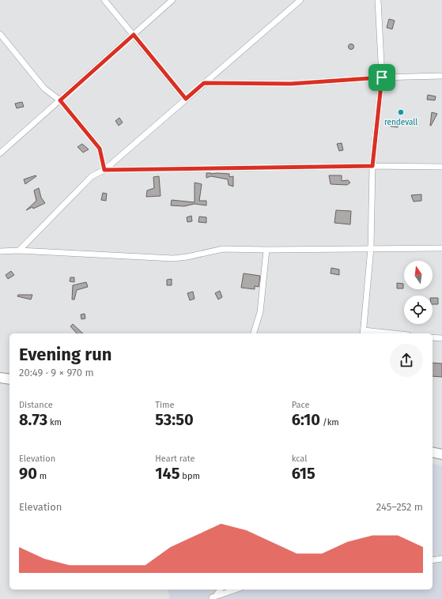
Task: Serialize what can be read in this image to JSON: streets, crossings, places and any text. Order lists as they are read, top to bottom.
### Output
{
  "places": ["rendevall"],
  "north": "top",
  "page": {
    "heading": ["Evening run", "20:49 · 9 × 970 m"],
    "stats": [
      ["Distance", "8.73 km"],
      ["Time", "53:50"],
      ["Pace", "6:10 /km"],
      ["Elevation", "90 m"],
      ["Heart rate", "145 bpm"],
      ["kcal", "615"]
    ],
    "chart": ["Elevation", "245–252 m"]
  }
}
